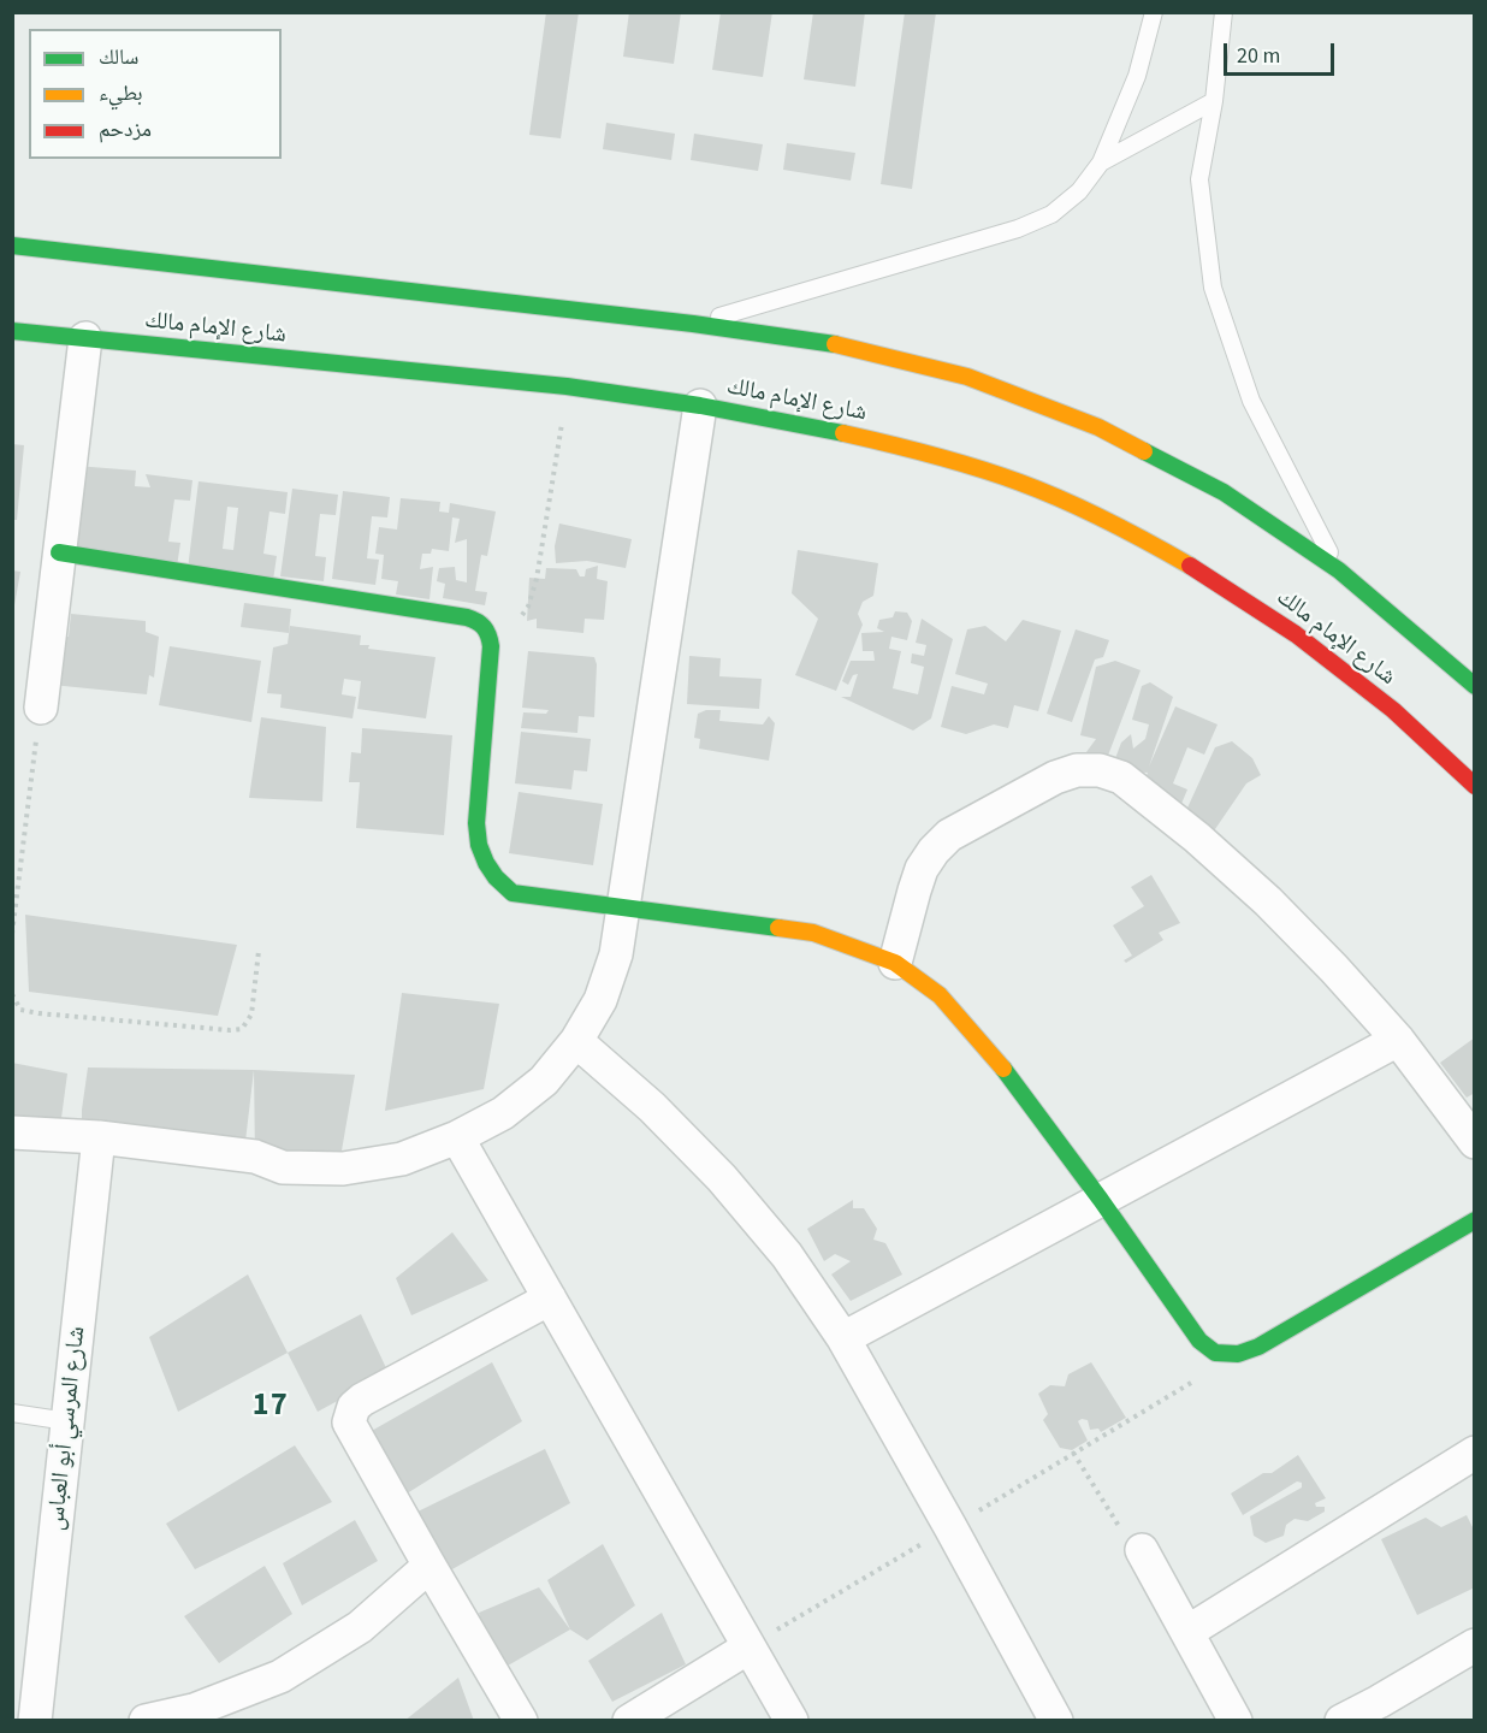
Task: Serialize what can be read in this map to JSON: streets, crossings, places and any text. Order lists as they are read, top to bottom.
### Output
{
  "streets": {
    "street": ["شارع الإمام مالك", "شارع المرسي أبو العباس"]
  },
  "districts": ["17"],
  "legend": ["سالك", "بطيء", "مزدحم"],
  "scale_bar": "20 m"
}
